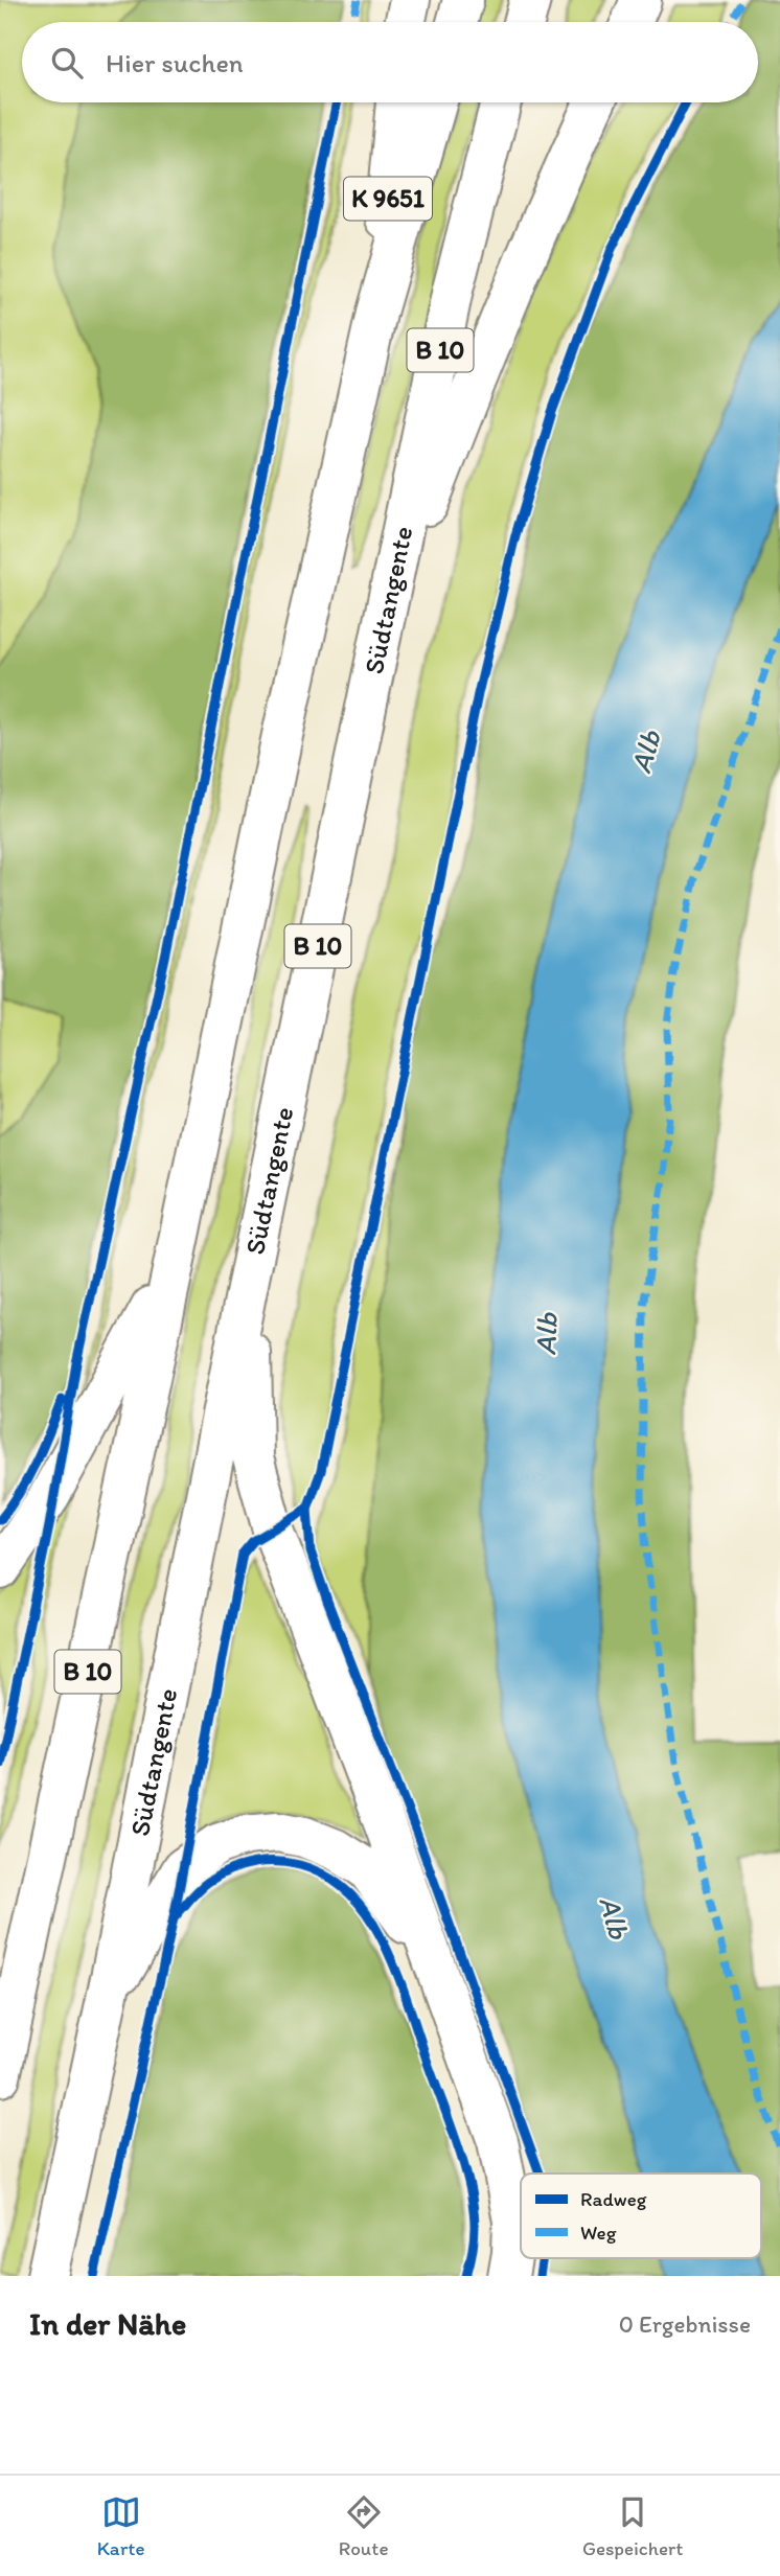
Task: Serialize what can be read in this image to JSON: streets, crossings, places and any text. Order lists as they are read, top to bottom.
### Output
{
  "streets": {
    "highway": ["K 9651", "B 10", "Südtangente"]
  },
  "crossings": [
    ["K 9651", "B 10"]
  ],
  "water": ["Alb"],
  "legend": ["Radweg", "Weg"],
  "page": {
    "search": "Hier suchen",
    "heading": ["In der Nähe", "0 Ergebnisse"],
    "nav": ["Karte", "Route", "Gespeichert"]
  }
}
